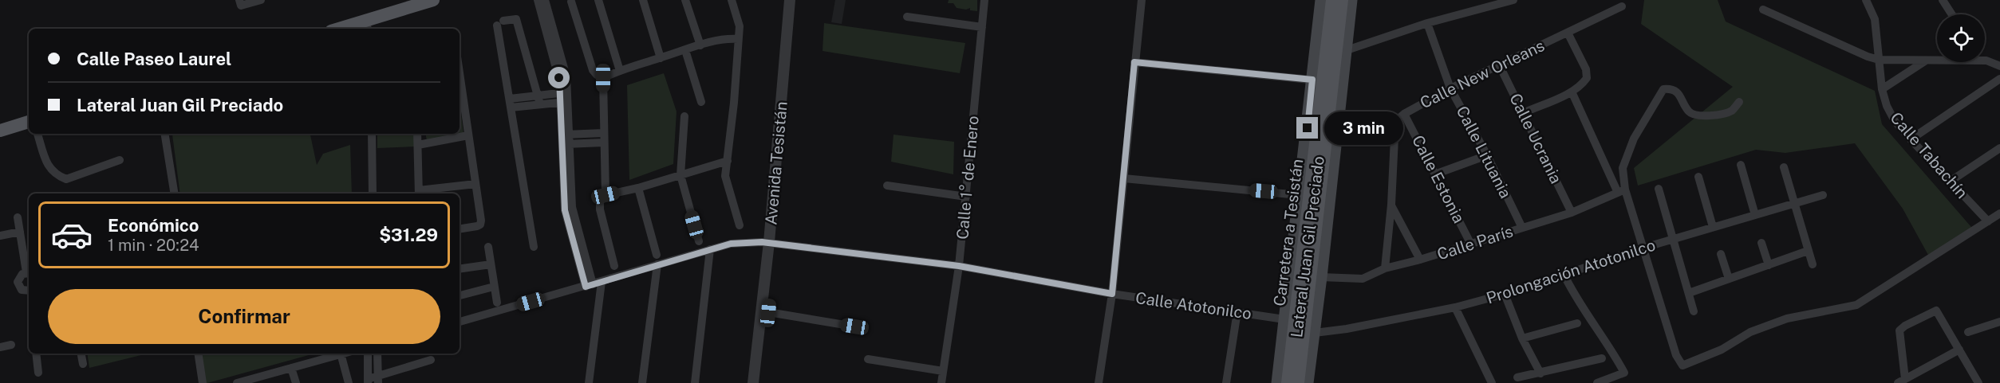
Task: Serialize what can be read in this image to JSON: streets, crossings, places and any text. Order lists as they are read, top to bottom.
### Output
{
  "streets": {
    "main road": ["Carretera a Tesistán", "Lateral Juan Gil Preciado"],
    "street": [
      "Calle New Orleans",
      "Calle Ucrania",
      "Calle Lituania",
      "Calle Tabachín",
      "Avenida Tesistán",
      "Calle 1° de Enero",
      "Calle Estonia",
      "Calle París",
      "Prolongación Atotonilco",
      "Calle Atotonilco"
    ]
  },
  "crossings": [
    ["Calle New Orleans", "Calle Ucrania"],
    ["Calle New Orleans", "Calle Lituania"],
    ["Calle New Orleans", "Calle Estonia"],
    ["Calle Ucrania", "Calle París"],
    ["Calle Lituania", "Calle París"],
    ["Avenida Tesistán", "Calle Atotonilco"],
    ["Calle 1° de Enero", "Calle Atotonilco"],
    ["Calle Estonia", "Calle París"],
    ["Carretera a Tesistán", "Lateral Juan Gil Preciado"],
    ["Calle París", "Lateral Juan Gil Preciado"],
    ["Lateral Juan Gil Preciado", "Prolongación Atotonilco"],
    ["Lateral Juan Gil Preciado", "Calle Atotonilco"]
  ],
  "page": {
    "banner": ["Calle Paseo Laurel", "Lateral Juan Gil Preciado"],
    "bubble": "3 min",
    "list": [
      {
        "name": "Económico",
        "note": "1 min · 20:24",
        "value": "$31.29"
      }
    ],
    "buttons": "Confirmar"
  }
}
